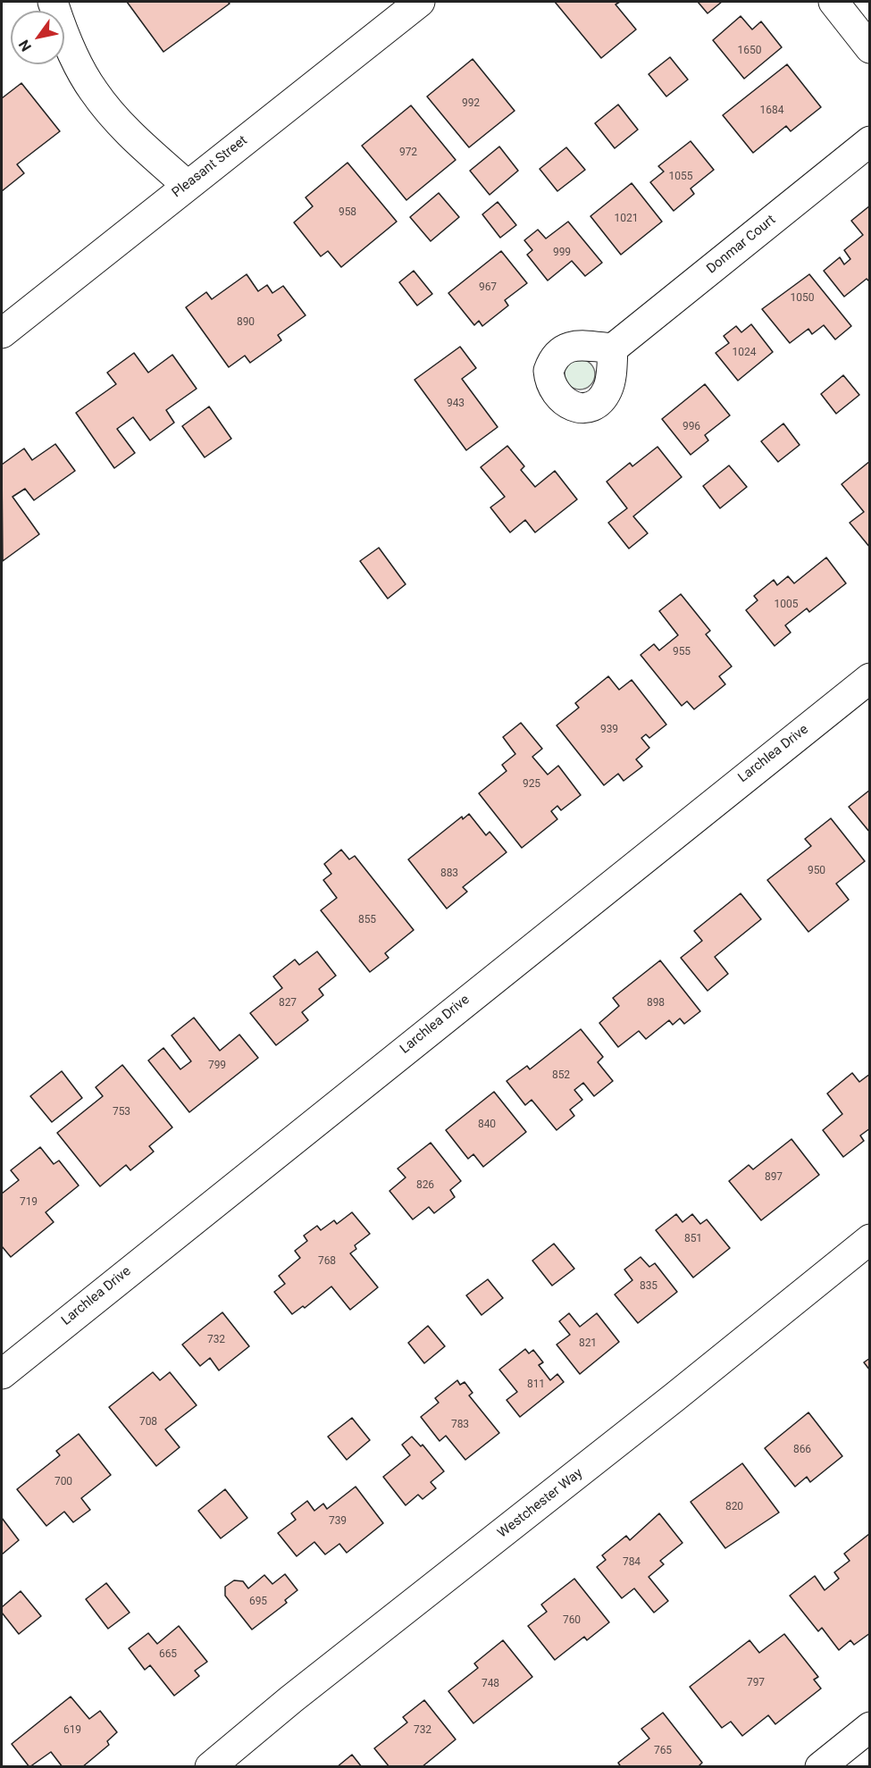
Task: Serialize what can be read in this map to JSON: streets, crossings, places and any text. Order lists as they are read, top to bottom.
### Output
{
  "streets": {
    "street": [
      "Pleasant Street",
      "Donmar Court",
      "Larchlea Drive",
      "Westchester Way"
    ]
  },
  "house_numbers": [
    "1650",
    "992",
    "1684",
    "972",
    "1055",
    "958",
    "1021",
    "999",
    "967",
    "1050",
    "890",
    "1024",
    "943",
    "996",
    "1005",
    "955",
    "939",
    "925",
    "950",
    "883",
    "855",
    "827",
    "898",
    "799",
    "852",
    "753",
    "840",
    "897",
    "826",
    "719",
    "851",
    "768",
    "835",
    "732",
    "821",
    "811",
    "708",
    "783",
    "866",
    "700",
    "820",
    "739",
    "784",
    "695",
    "760",
    "665",
    "797",
    "748",
    "619",
    "732",
    "765"
  ],
  "north": "bottom left"
}
